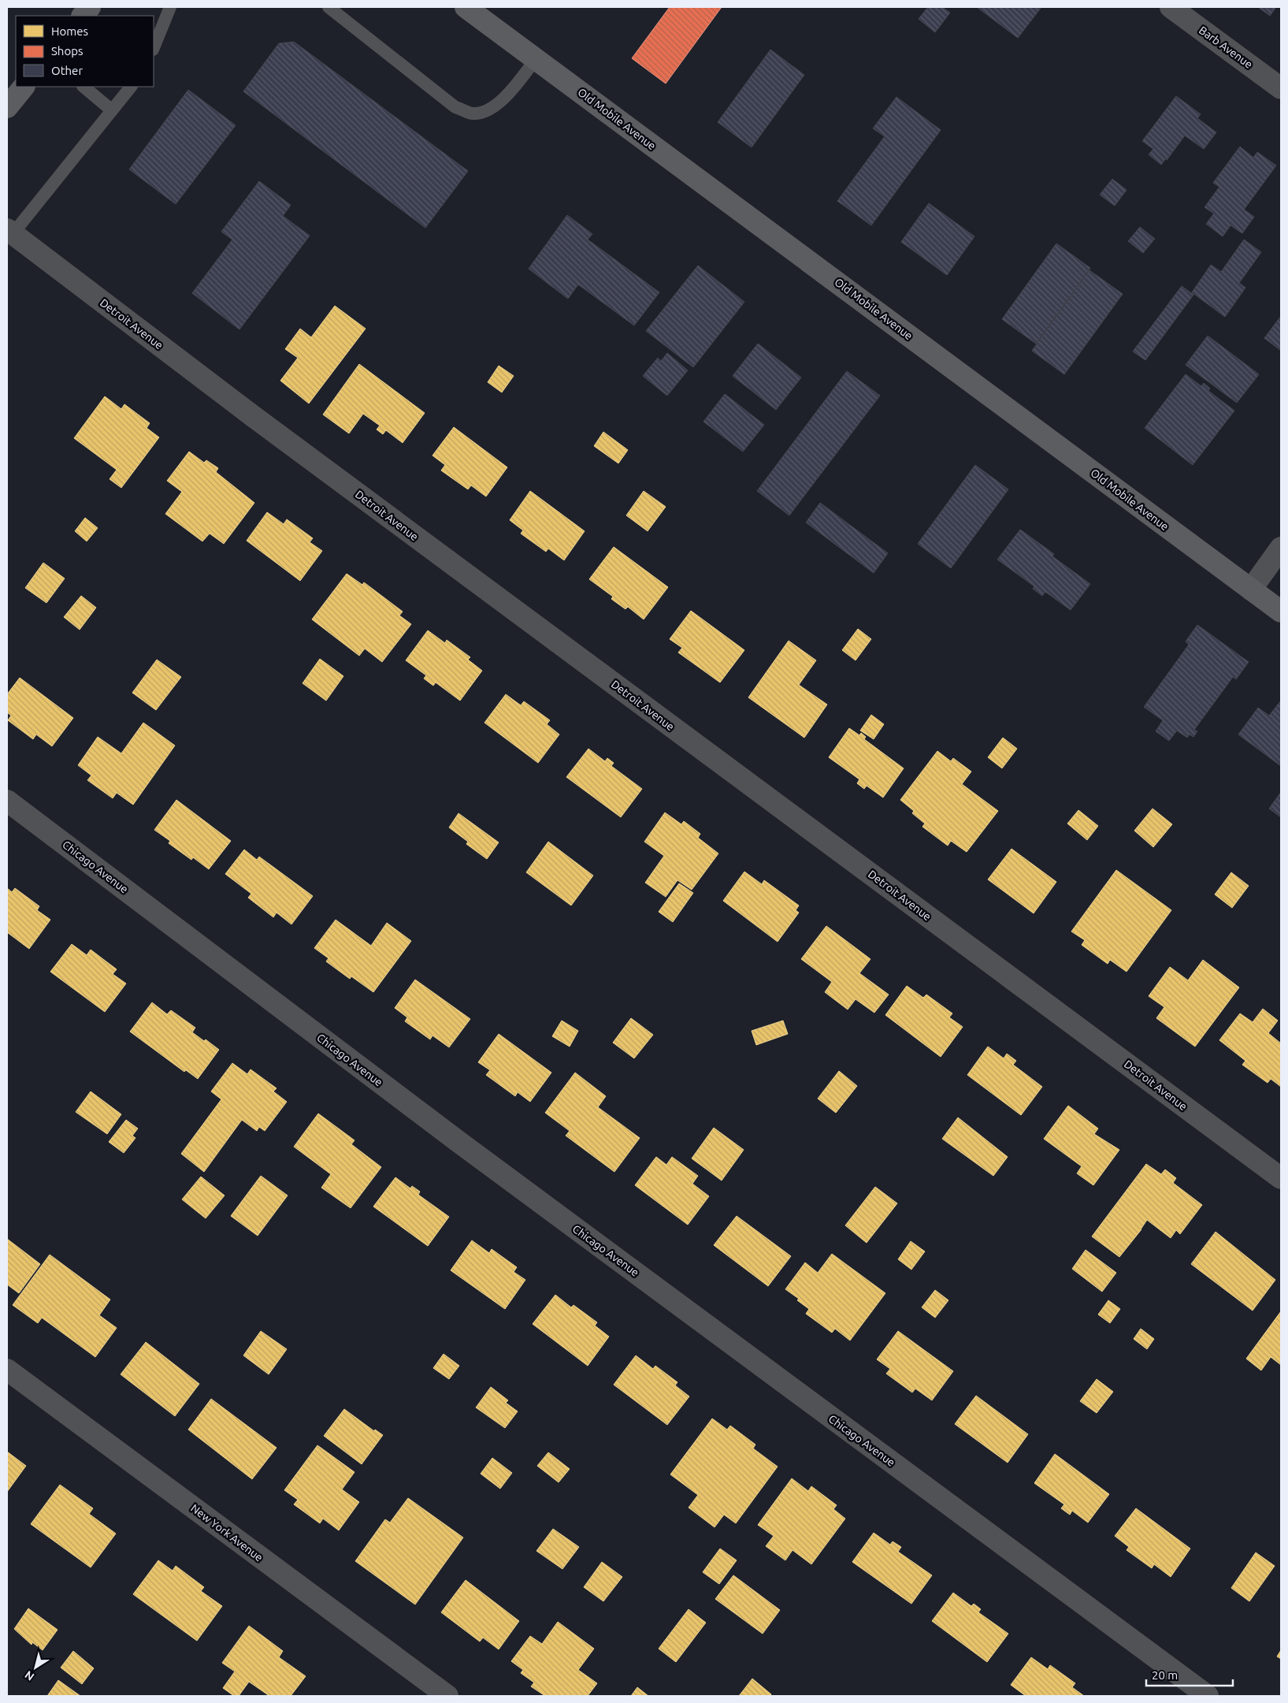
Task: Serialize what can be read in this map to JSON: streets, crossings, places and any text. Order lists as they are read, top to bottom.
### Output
{
  "streets": {
    "main road": ["Old Mobile Avenue"],
    "street": [
      "Barb Avenue",
      "Detroit Avenue",
      "Chicago Avenue",
      "New York Avenue"
    ]
  },
  "legend": ["Homes", "Shops", "Other"],
  "scale_bar": "20 m",
  "north": "bottom left"
}
